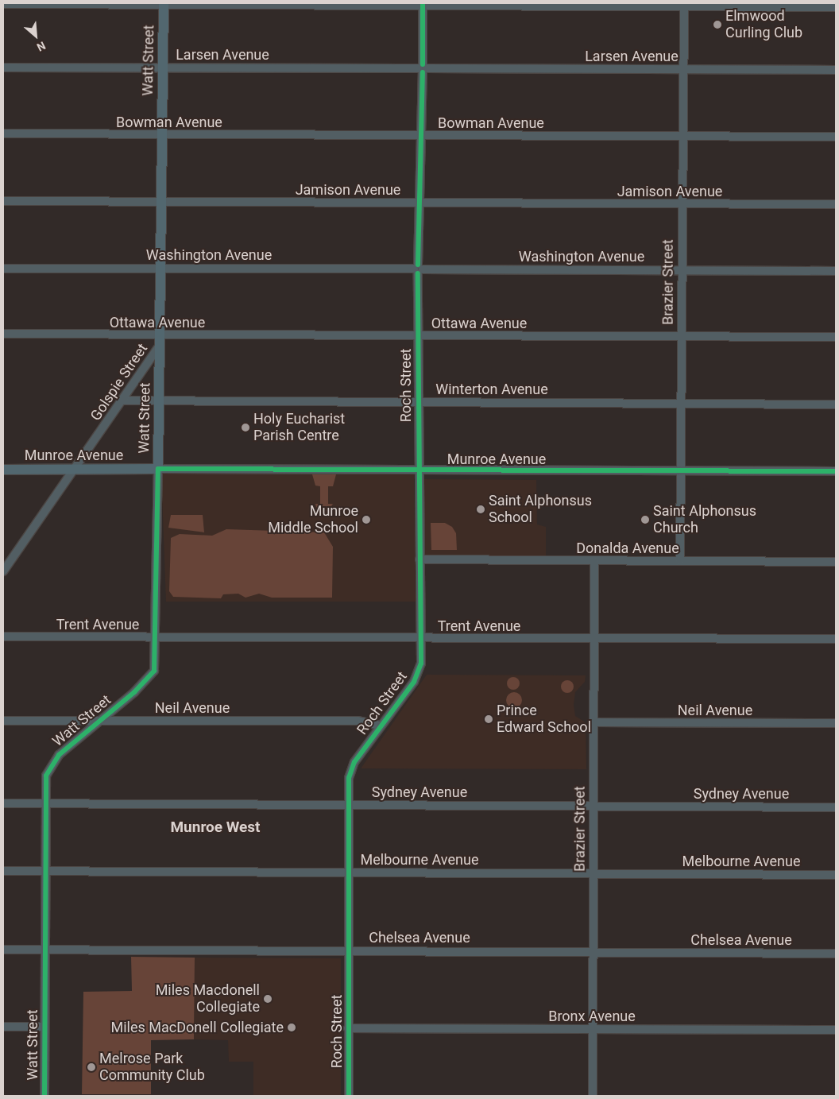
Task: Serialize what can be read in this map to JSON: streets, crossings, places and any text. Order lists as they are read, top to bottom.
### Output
{
  "streets": {
    "main road": ["Watt Street", "Munroe Avenue"],
    "street": [
      "Larsen Avenue",
      "Bowman Avenue",
      "Jamison Avenue",
      "Washington Avenue",
      "Brazier Street",
      "Ottawa Avenue",
      "Golspie Street",
      "Roch Street",
      "Winterton Avenue",
      "Donalda Avenue",
      "Trent Avenue",
      "Neil Avenue",
      "Sydney Avenue",
      "Melbourne Avenue",
      "Chelsea Avenue",
      "Bronx Avenue"
    ]
  },
  "crossings": [
    ["Larsen Avenue", "Watt Street"],
    ["Larsen Avenue", "Brazier Street"],
    ["Larsen Avenue", "Roch Street"],
    ["Watt Street", "Bowman Avenue"],
    ["Watt Street", "Jamison Avenue"],
    ["Watt Street", "Washington Avenue"],
    ["Watt Street", "Ottawa Avenue"],
    ["Watt Street", "Golspie Street"],
    ["Watt Street", "Winterton Avenue"],
    ["Watt Street", "Munroe Avenue"],
    ["Watt Street", "Trent Avenue"],
    ["Watt Street", "Neil Avenue"],
    ["Watt Street", "Sydney Avenue"],
    ["Watt Street", "Melbourne Avenue"],
    ["Watt Street", "Chelsea Avenue"],
    ["Bowman Avenue", "Brazier Street"],
    ["Bowman Avenue", "Roch Street"],
    ["Jamison Avenue", "Brazier Street"],
    ["Jamison Avenue", "Roch Street"],
    ["Washington Avenue", "Brazier Street"],
    ["Washington Avenue", "Roch Street"],
    ["Brazier Street", "Ottawa Avenue"],
    ["Brazier Street", "Winterton Avenue"],
    ["Brazier Street", "Munroe Avenue"],
    ["Brazier Street", "Donalda Avenue"],
    ["Brazier Street", "Trent Avenue"],
    ["Brazier Street", "Neil Avenue"],
    ["Brazier Street", "Sydney Avenue"],
    ["Brazier Street", "Melbourne Avenue"],
    ["Brazier Street", "Chelsea Avenue"],
    ["Brazier Street", "Bronx Avenue"],
    ["Ottawa Avenue", "Golspie Street"],
    ["Ottawa Avenue", "Roch Street"],
    ["Golspie Street", "Winterton Avenue"],
    ["Golspie Street", "Munroe Avenue"],
    ["Roch Street", "Winterton Avenue"],
    ["Roch Street", "Munroe Avenue"],
    ["Roch Street", "Donalda Avenue"],
    ["Roch Street", "Trent Avenue"],
    ["Roch Street", "Neil Avenue"],
    ["Roch Street", "Sydney Avenue"],
    ["Roch Street", "Melbourne Avenue"],
    ["Roch Street", "Chelsea Avenue"],
    ["Roch Street", "Bronx Avenue"]
  ],
  "districts": ["Munroe West"],
  "places": [
    "Elmwood Curling Club",
    "Holy Eucharist Parish Centre",
    "Saint Alphonsus School",
    "Munroe Middle School",
    "Saint Alphonsus Church",
    "Prince Edward School",
    "Miles Macdonell Collegiate",
    "Miles MacDonell Collegiate",
    "Melrose Park Community Club"
  ],
  "north": "bottom right"
}
